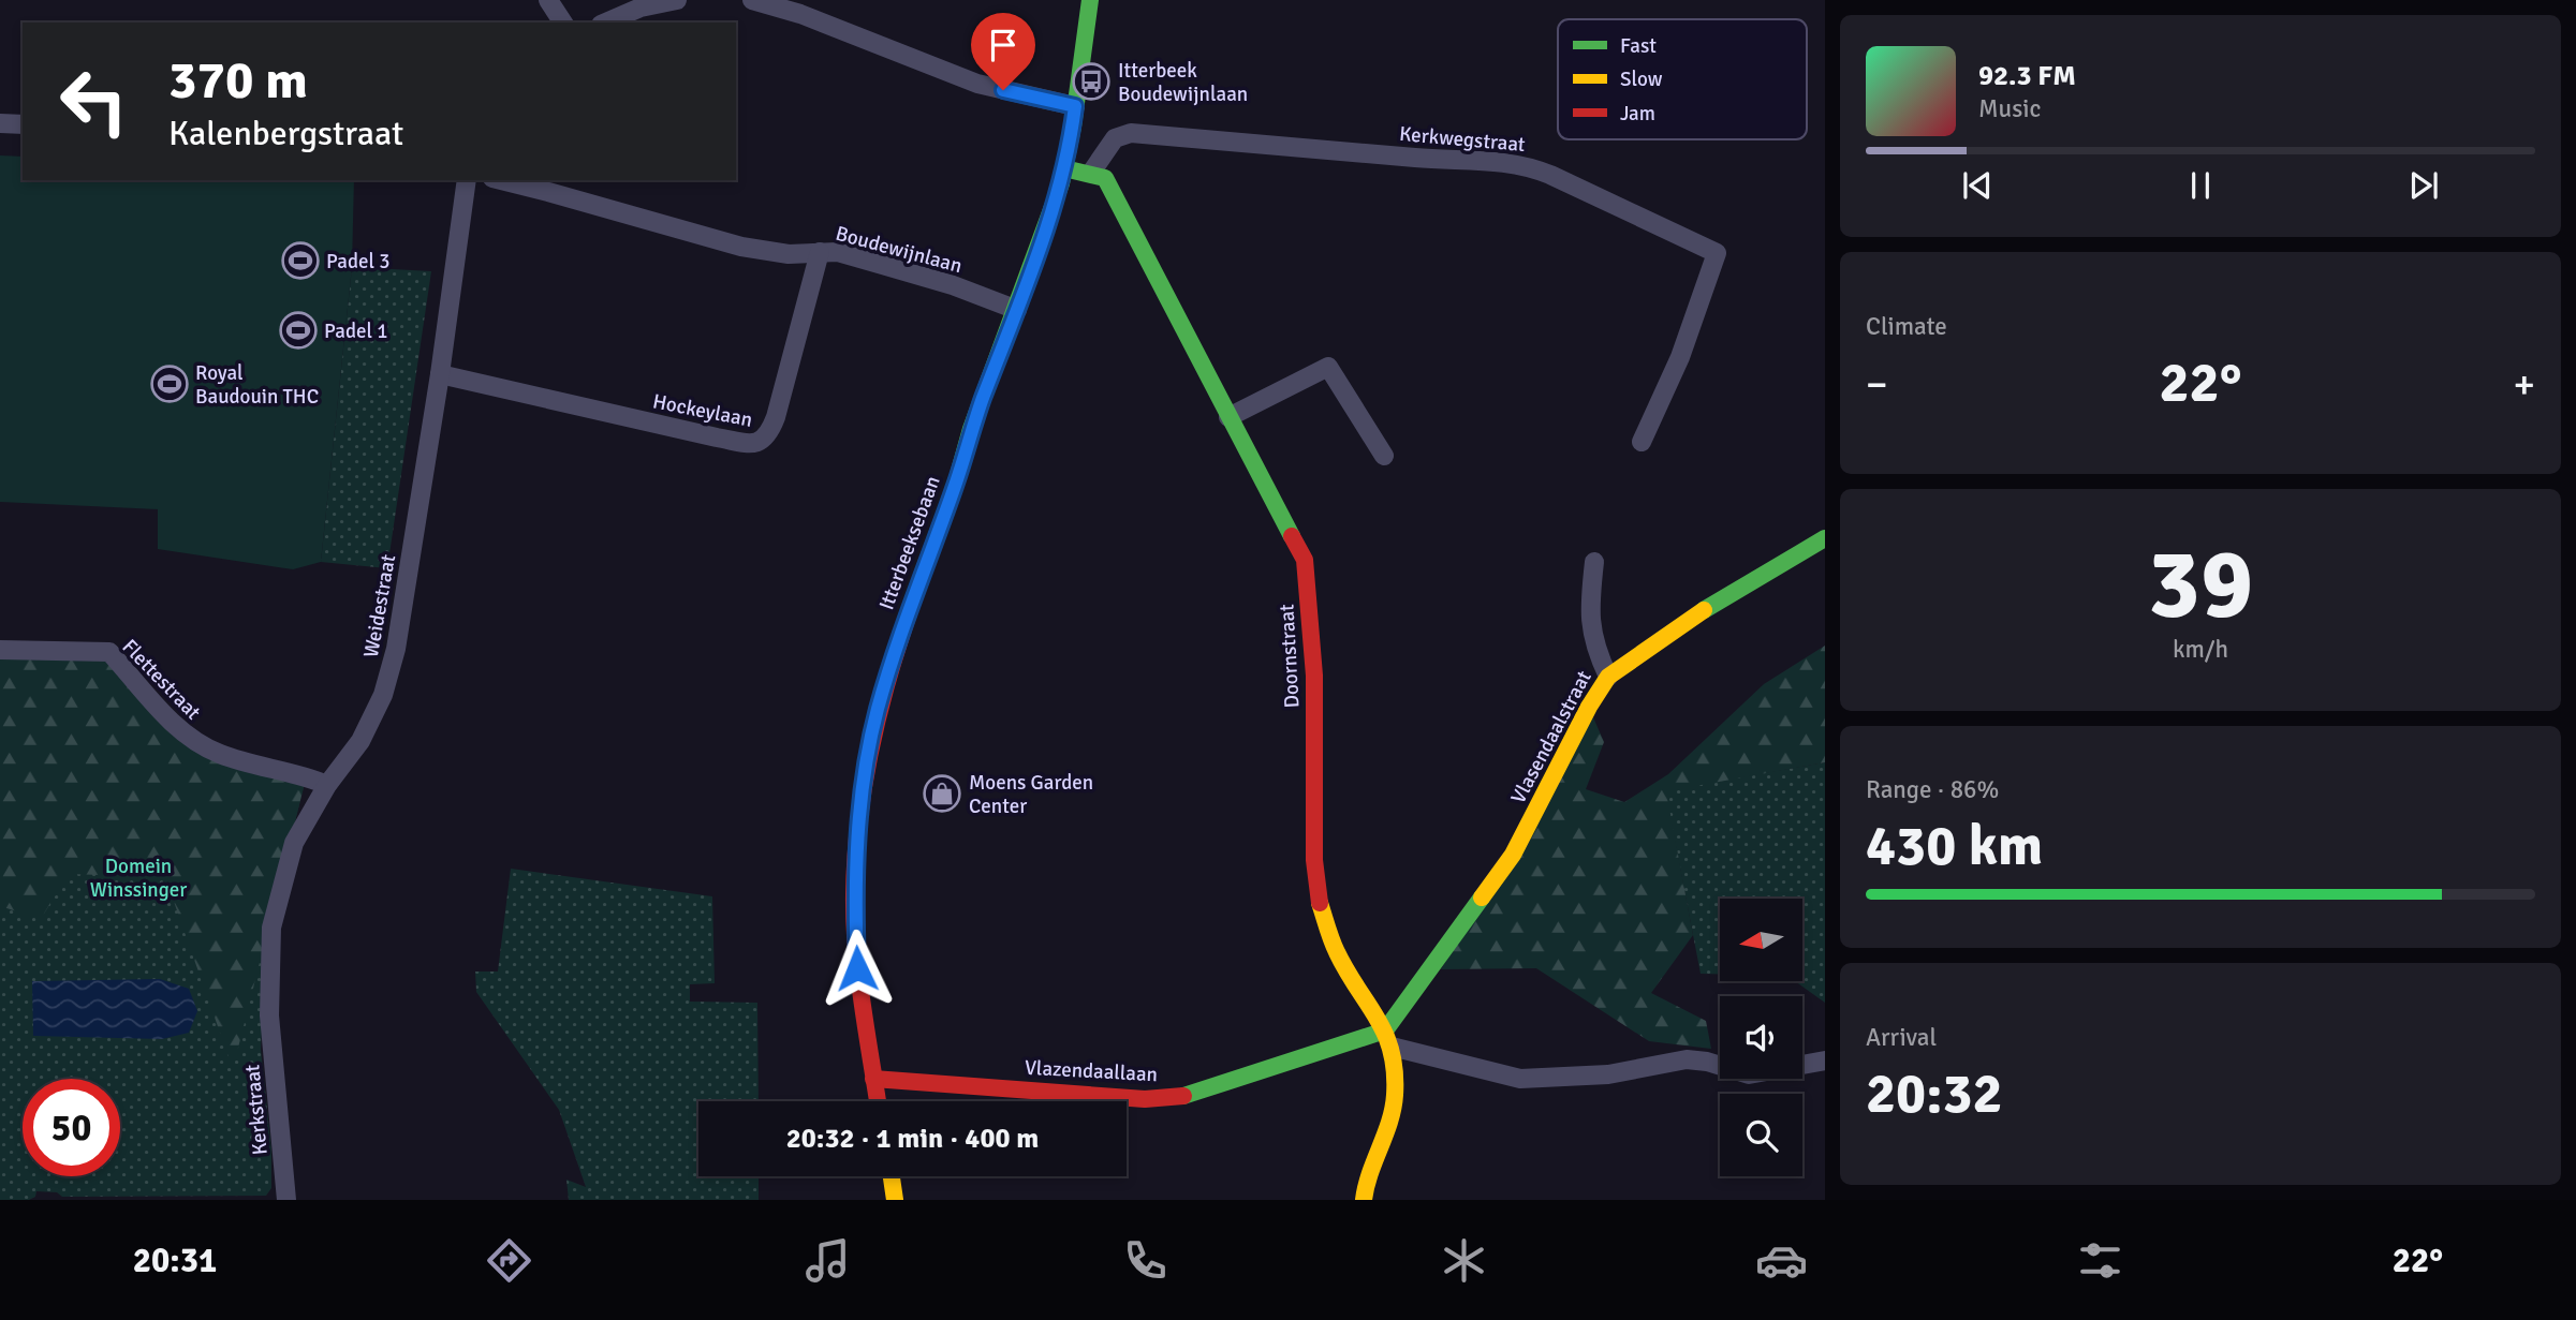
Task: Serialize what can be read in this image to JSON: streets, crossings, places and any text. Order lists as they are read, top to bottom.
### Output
{
  "streets": {
    "street": [
      "Kerkwegstraat",
      "Boudewijnlaan",
      "Hockeylaan",
      "Itterbeeksebaan",
      "Weidestraat",
      "Doornstraat",
      "Flettestraat",
      "Vlasendaalstraat",
      "Vlazendaallaan",
      "Kerkstraat"
    ]
  },
  "crossings": [
    ["Kerkwegstraat", "Doornstraat"],
    ["Boudewijnlaan", "Hockeylaan"],
    ["Boudewijnlaan", "Itterbeeksebaan"],
    ["Hockeylaan", "Weidestraat"],
    ["Itterbeeksebaan", "Vlazendaallaan"],
    ["Weidestraat", "Flettestraat"],
    ["Weidestraat", "Kerkstraat"],
    ["Doornstraat", "Vlasendaalstraat"],
    ["Doornstraat", "Vlazendaallaan"],
    ["Vlasendaalstraat", "Vlazendaallaan"]
  ],
  "parks": ["Domein Winssinger"],
  "places": {
    "bus stop": ["Itterbeek Boudewijnlaan"],
    "sports": ["Padel 3", "Padel 1", "Royal Baudouin THC"],
    "shop": ["Moens Garden Center"]
  },
  "legend": ["Fast", "Slow", "Jam"],
  "north": "left",
  "page": {
    "turn": ["370 m", "Kalenbergstraat"],
    "song": ["92.3 FM", "Music"],
    "tile": [
      "Climate",
      ["39", "km/h"],
      ["Range · 86%", "430 km"],
      ["Arrival", "20:32"]
    ],
    "heat": ["−", "22°", "+"],
    "limit": "50",
    "trip": "20:32 · 1 min · 400 m",
    "tabs": ["20:31", "22°"]
  }
}
